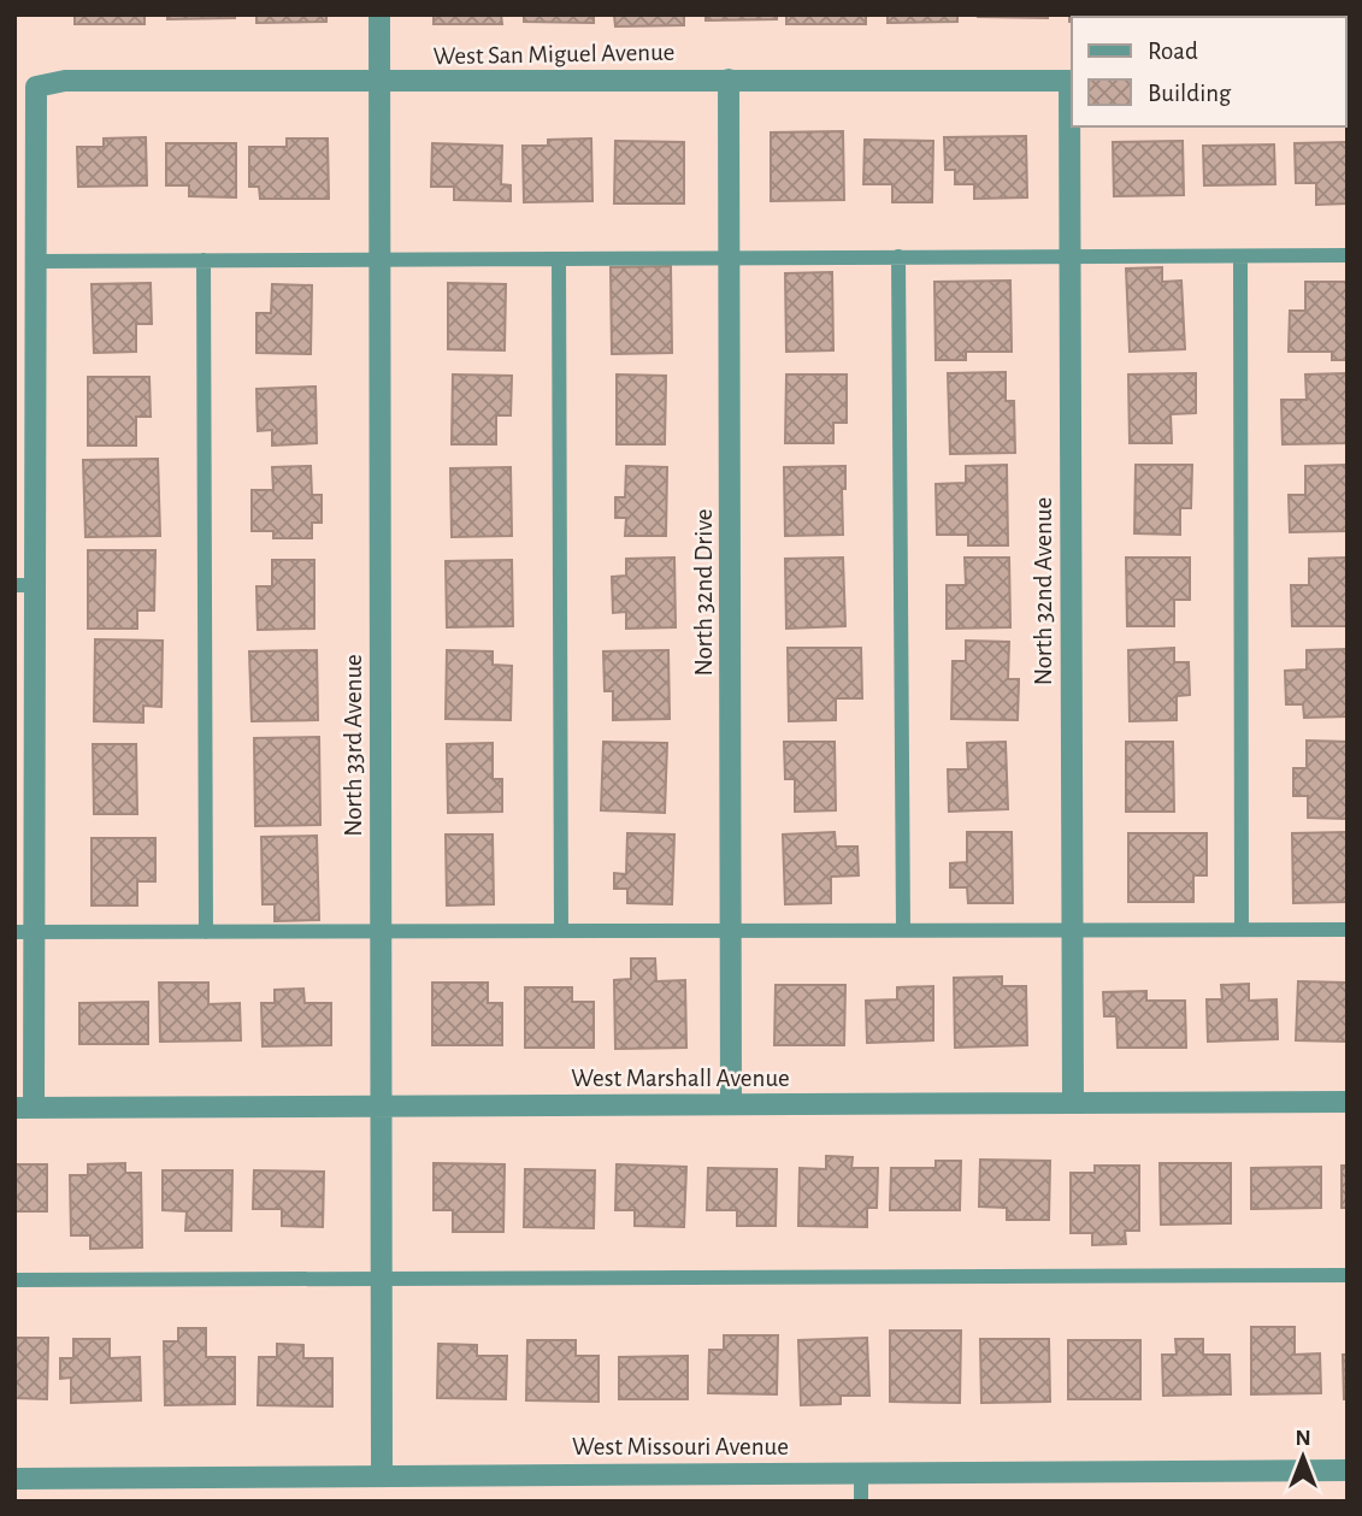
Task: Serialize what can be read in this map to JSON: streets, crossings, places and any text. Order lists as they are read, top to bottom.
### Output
{
  "streets": {
    "street": [
      "West San Miguel Avenue",
      "North 32nd Avenue",
      "North 32nd Drive",
      "North 33rd Avenue",
      "West Marshall Avenue",
      "West Missouri Avenue"
    ]
  },
  "crossings": [
    ["West San Miguel Avenue", "North 32nd Avenue"],
    ["West San Miguel Avenue", "North 32nd Drive"],
    ["West San Miguel Avenue", "North 33rd Avenue"],
    ["North 32nd Avenue", "West Marshall Avenue"],
    ["North 32nd Drive", "West Marshall Avenue"],
    ["North 33rd Avenue", "West Marshall Avenue"],
    ["North 33rd Avenue", "West Missouri Avenue"]
  ],
  "legend": ["Road", "Building"],
  "north": "top"
}
